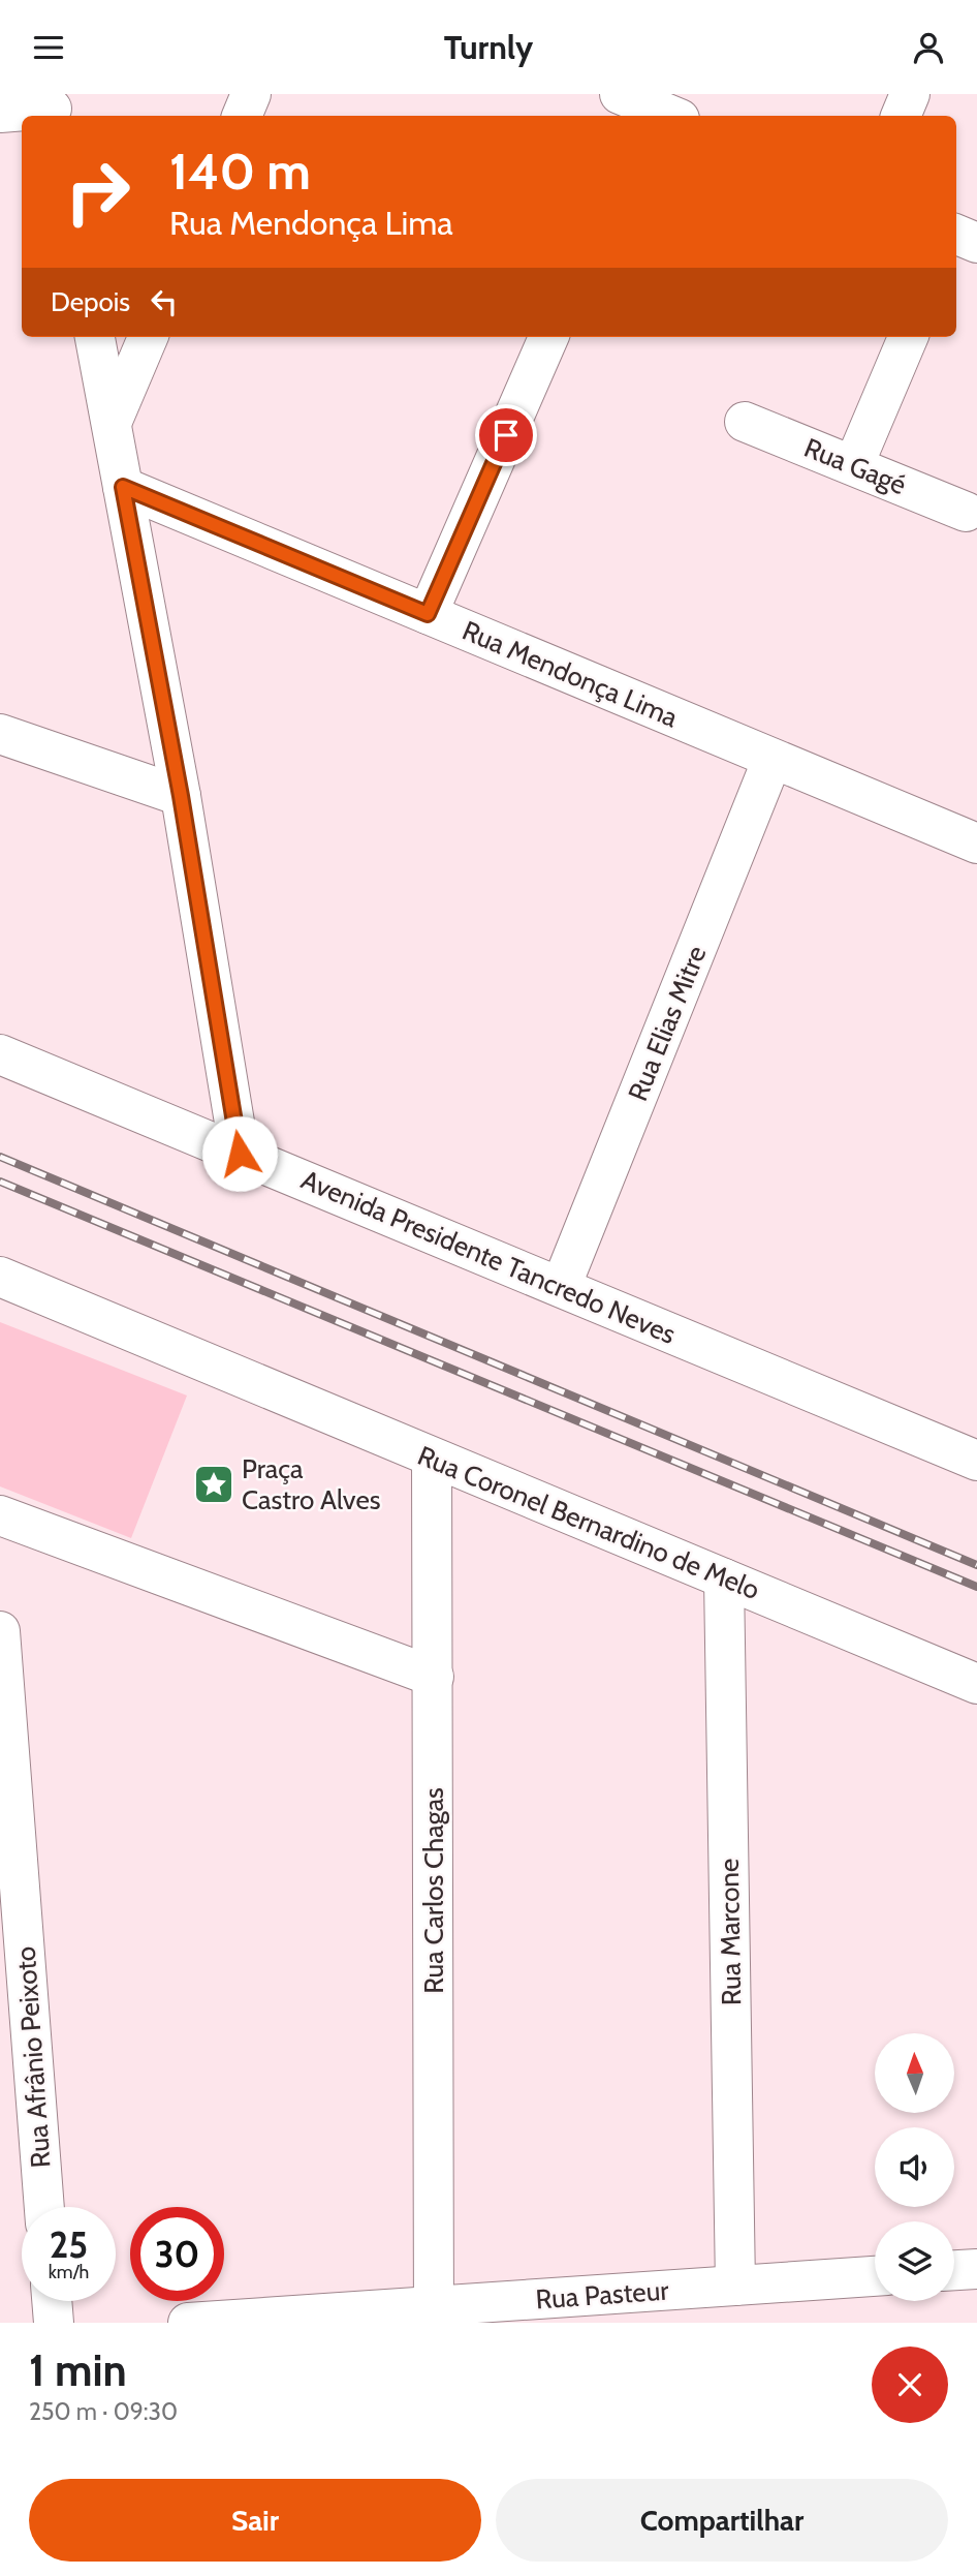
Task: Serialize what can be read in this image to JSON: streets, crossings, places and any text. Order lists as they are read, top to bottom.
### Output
{
  "streets": {
    "street": [
      "Rua Gagé",
      "Rua Mendonça Lima",
      "Rua Elias Mitre",
      "Avenida Presidente Tancredo Neves",
      "Rua Coronel Bernardino de Melo",
      "Rua Carlos Chagas",
      "Rua Marcone",
      "Rua Afrânio Peixoto",
      "Rua Pasteur"
    ]
  },
  "crossings": [
    ["Rua Mendonça Lima", "Rua Elias Mitre"],
    ["Rua Elias Mitre", "Avenida Presidente Tancredo Neves"],
    ["Rua Coronel Bernardino de Melo", "Rua Carlos Chagas"],
    ["Rua Coronel Bernardino de Melo", "Rua Marcone"],
    ["Rua Carlos Chagas", "Rua Pasteur"],
    ["Rua Marcone", "Rua Pasteur"]
  ],
  "places": {
    "place": ["Praça Castro Alves"]
  },
  "north": "top",
  "page": {
    "header": "Turnly",
    "turn": ["140 m", "Rua Mendonça Lima"],
    "then": "Depois",
    "speed": "25 km/h",
    "limit": "30",
    "heading": ["1 min", "250 m · 09:30"],
    "buttons": ["Sair", "Compartilhar"]
  }
}
